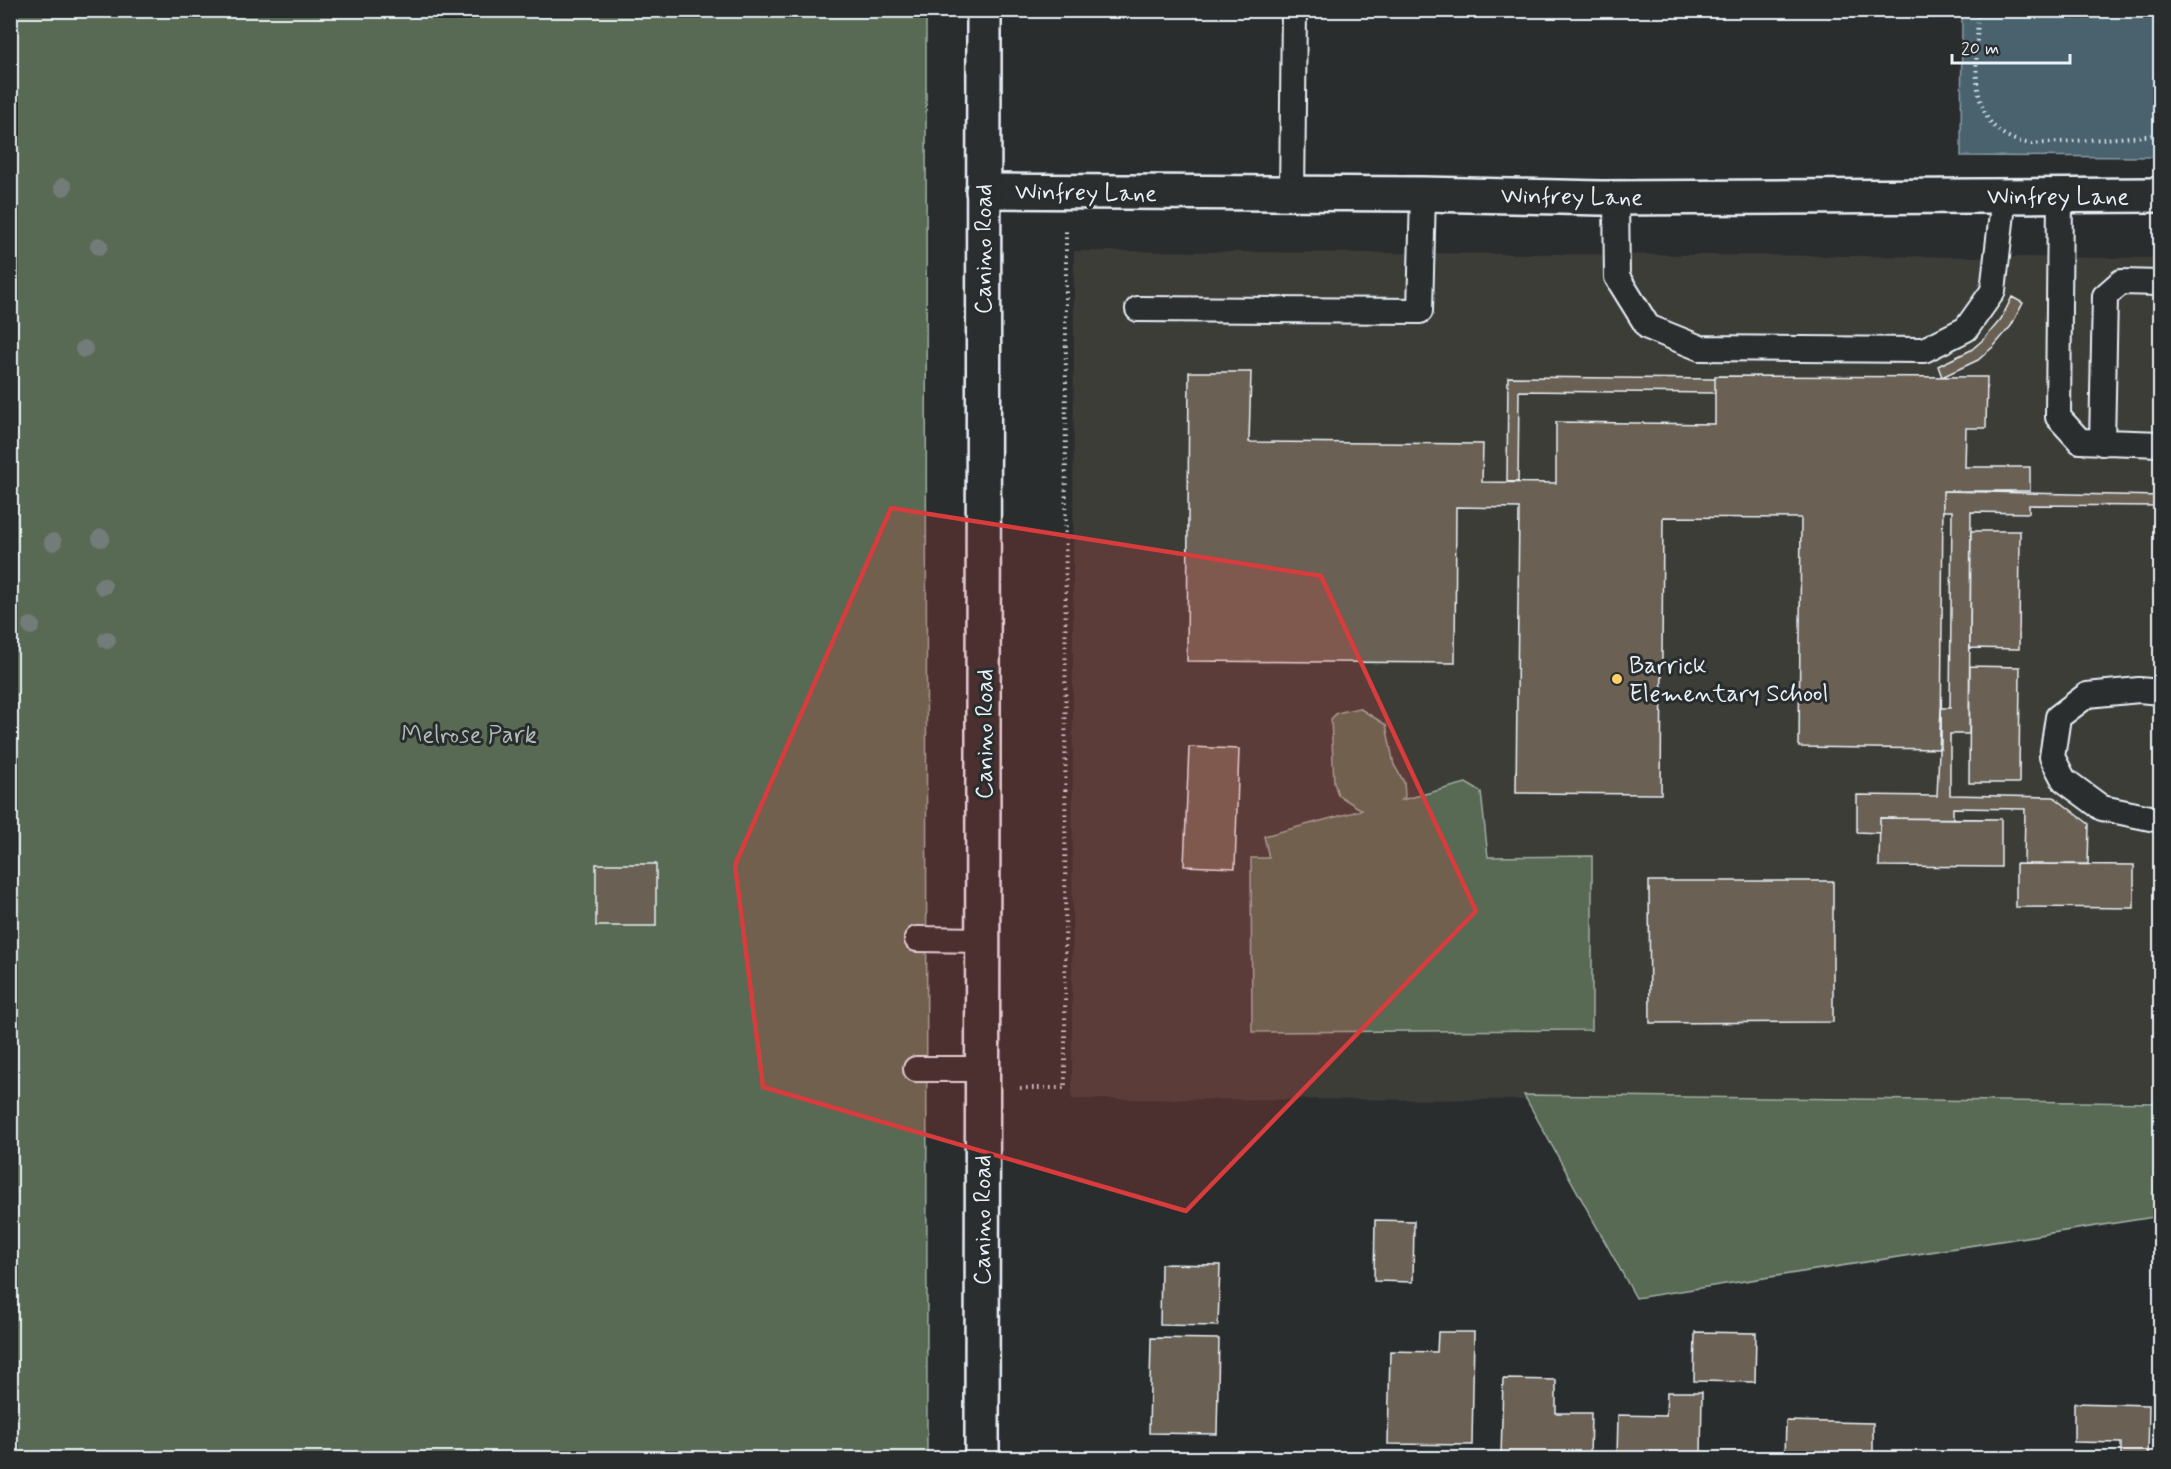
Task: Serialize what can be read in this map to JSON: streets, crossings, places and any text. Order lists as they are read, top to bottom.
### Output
{
  "streets": {
    "street": ["Winfrey Lane", "Canino Road"]
  },
  "crossings": [
    ["Winfrey Lane", "Canino Road"]
  ],
  "parks": ["Melrose Park"],
  "places": ["Barrick Elementary School"],
  "scale_bar": "20 m"
}
